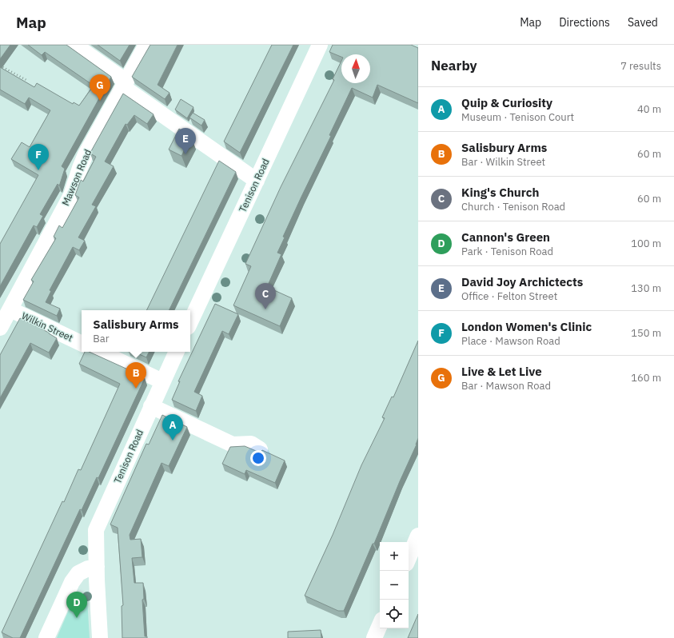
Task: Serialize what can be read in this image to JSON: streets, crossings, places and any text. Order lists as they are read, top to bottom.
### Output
{
  "streets": {
    "street": ["Mawson Road", "Tenison Road", "Wilkin Street"]
  },
  "crossings": [
    ["Mawson Road", "Wilkin Street"]
  ],
  "north": "top",
  "page": {
    "header": "Map",
    "nav": ["Map", "Directions", "Saved"],
    "heading": ["Nearby", "7 results"],
    "pins": [
      "G",
      "E",
      "F",
      "C",
      "B",
      "A",
      "D"
    ],
    "list": [
      {
        "mark": "A",
        "name": "Quip & Curiosity",
        "note": "Museum · Tenison Court",
        "value": "40 m"
      },
      {
        "mark": "B",
        "name": "Salisbury Arms",
        "note": "Bar · Wilkin Street",
        "value": "60 m"
      },
      {
        "mark": "C",
        "name": "King's Church",
        "note": "Church · Tenison Road",
        "value": "60 m"
      },
      {
        "mark": "D",
        "name": "Cannon's Green",
        "note": "Park · Tenison Road",
        "value": "100 m"
      },
      {
        "mark": "E",
        "name": "David Joy Archictects",
        "note": "Office · Felton Street",
        "value": "130 m"
      },
      {
        "mark": "F",
        "name": "London Women's Clinic",
        "note": "Place · Mawson Road",
        "value": "150 m"
      },
      {
        "mark": "G",
        "name": "Live & Let Live",
        "note": "Bar · Mawson Road",
        "value": "160 m"
      }
    ],
    "popup": ["Salisbury Arms", "Bar"],
    "map_buttons": ["+", "−"]
  }
}
